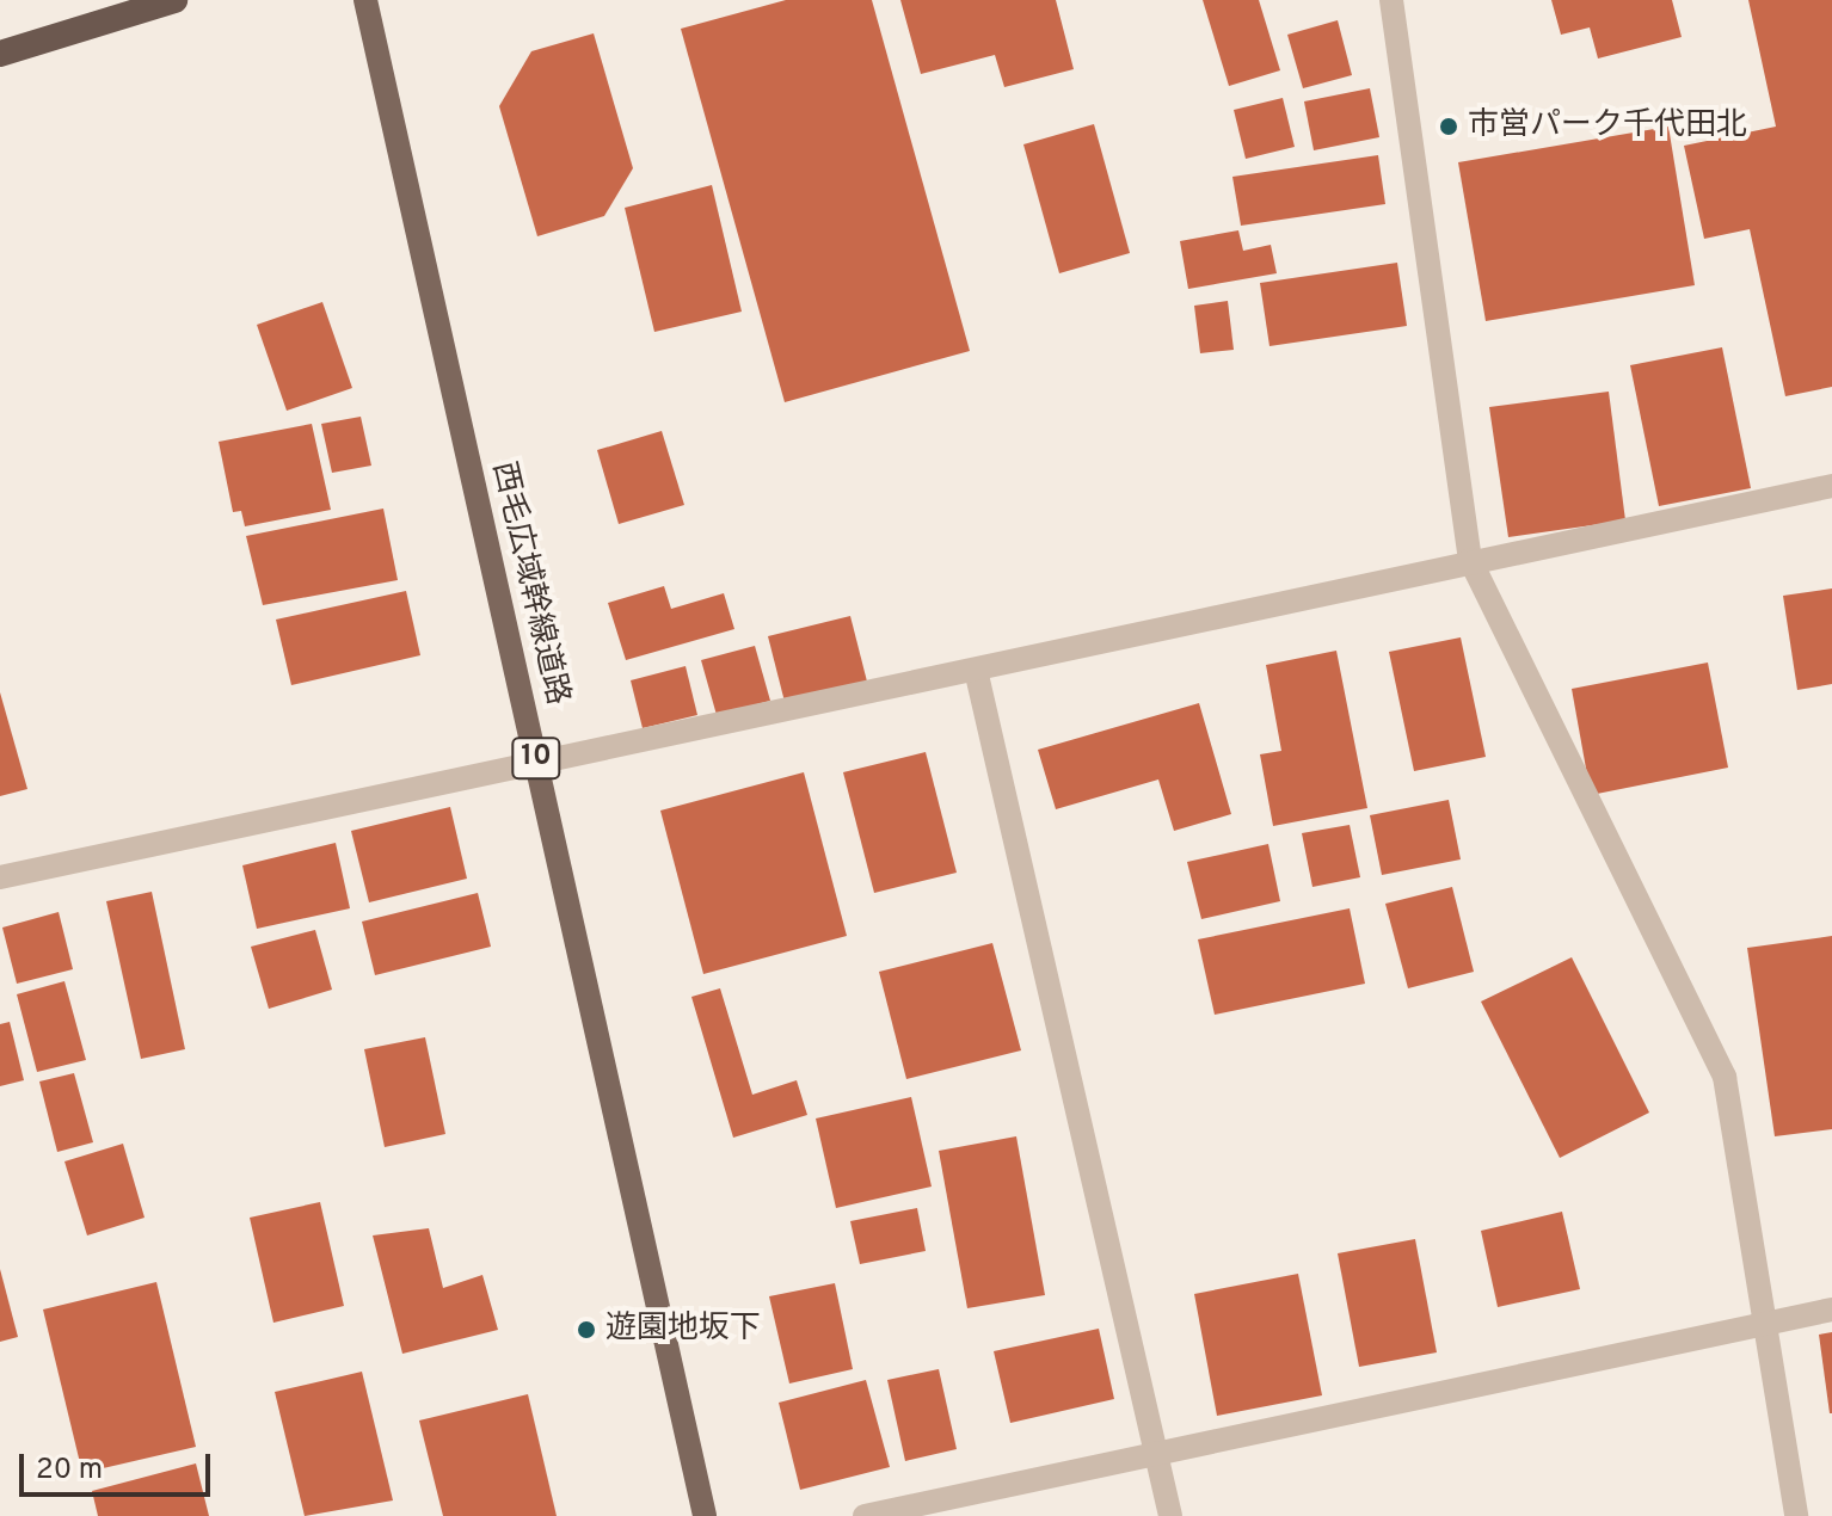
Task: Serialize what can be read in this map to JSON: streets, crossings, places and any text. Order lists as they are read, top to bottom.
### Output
{
  "streets": {
    "main road": ["西毛広域幹線道路", "10"]
  },
  "places": ["市営パーク千代田北", "遊園地坂下"],
  "scale_bar": "20 m"
}
